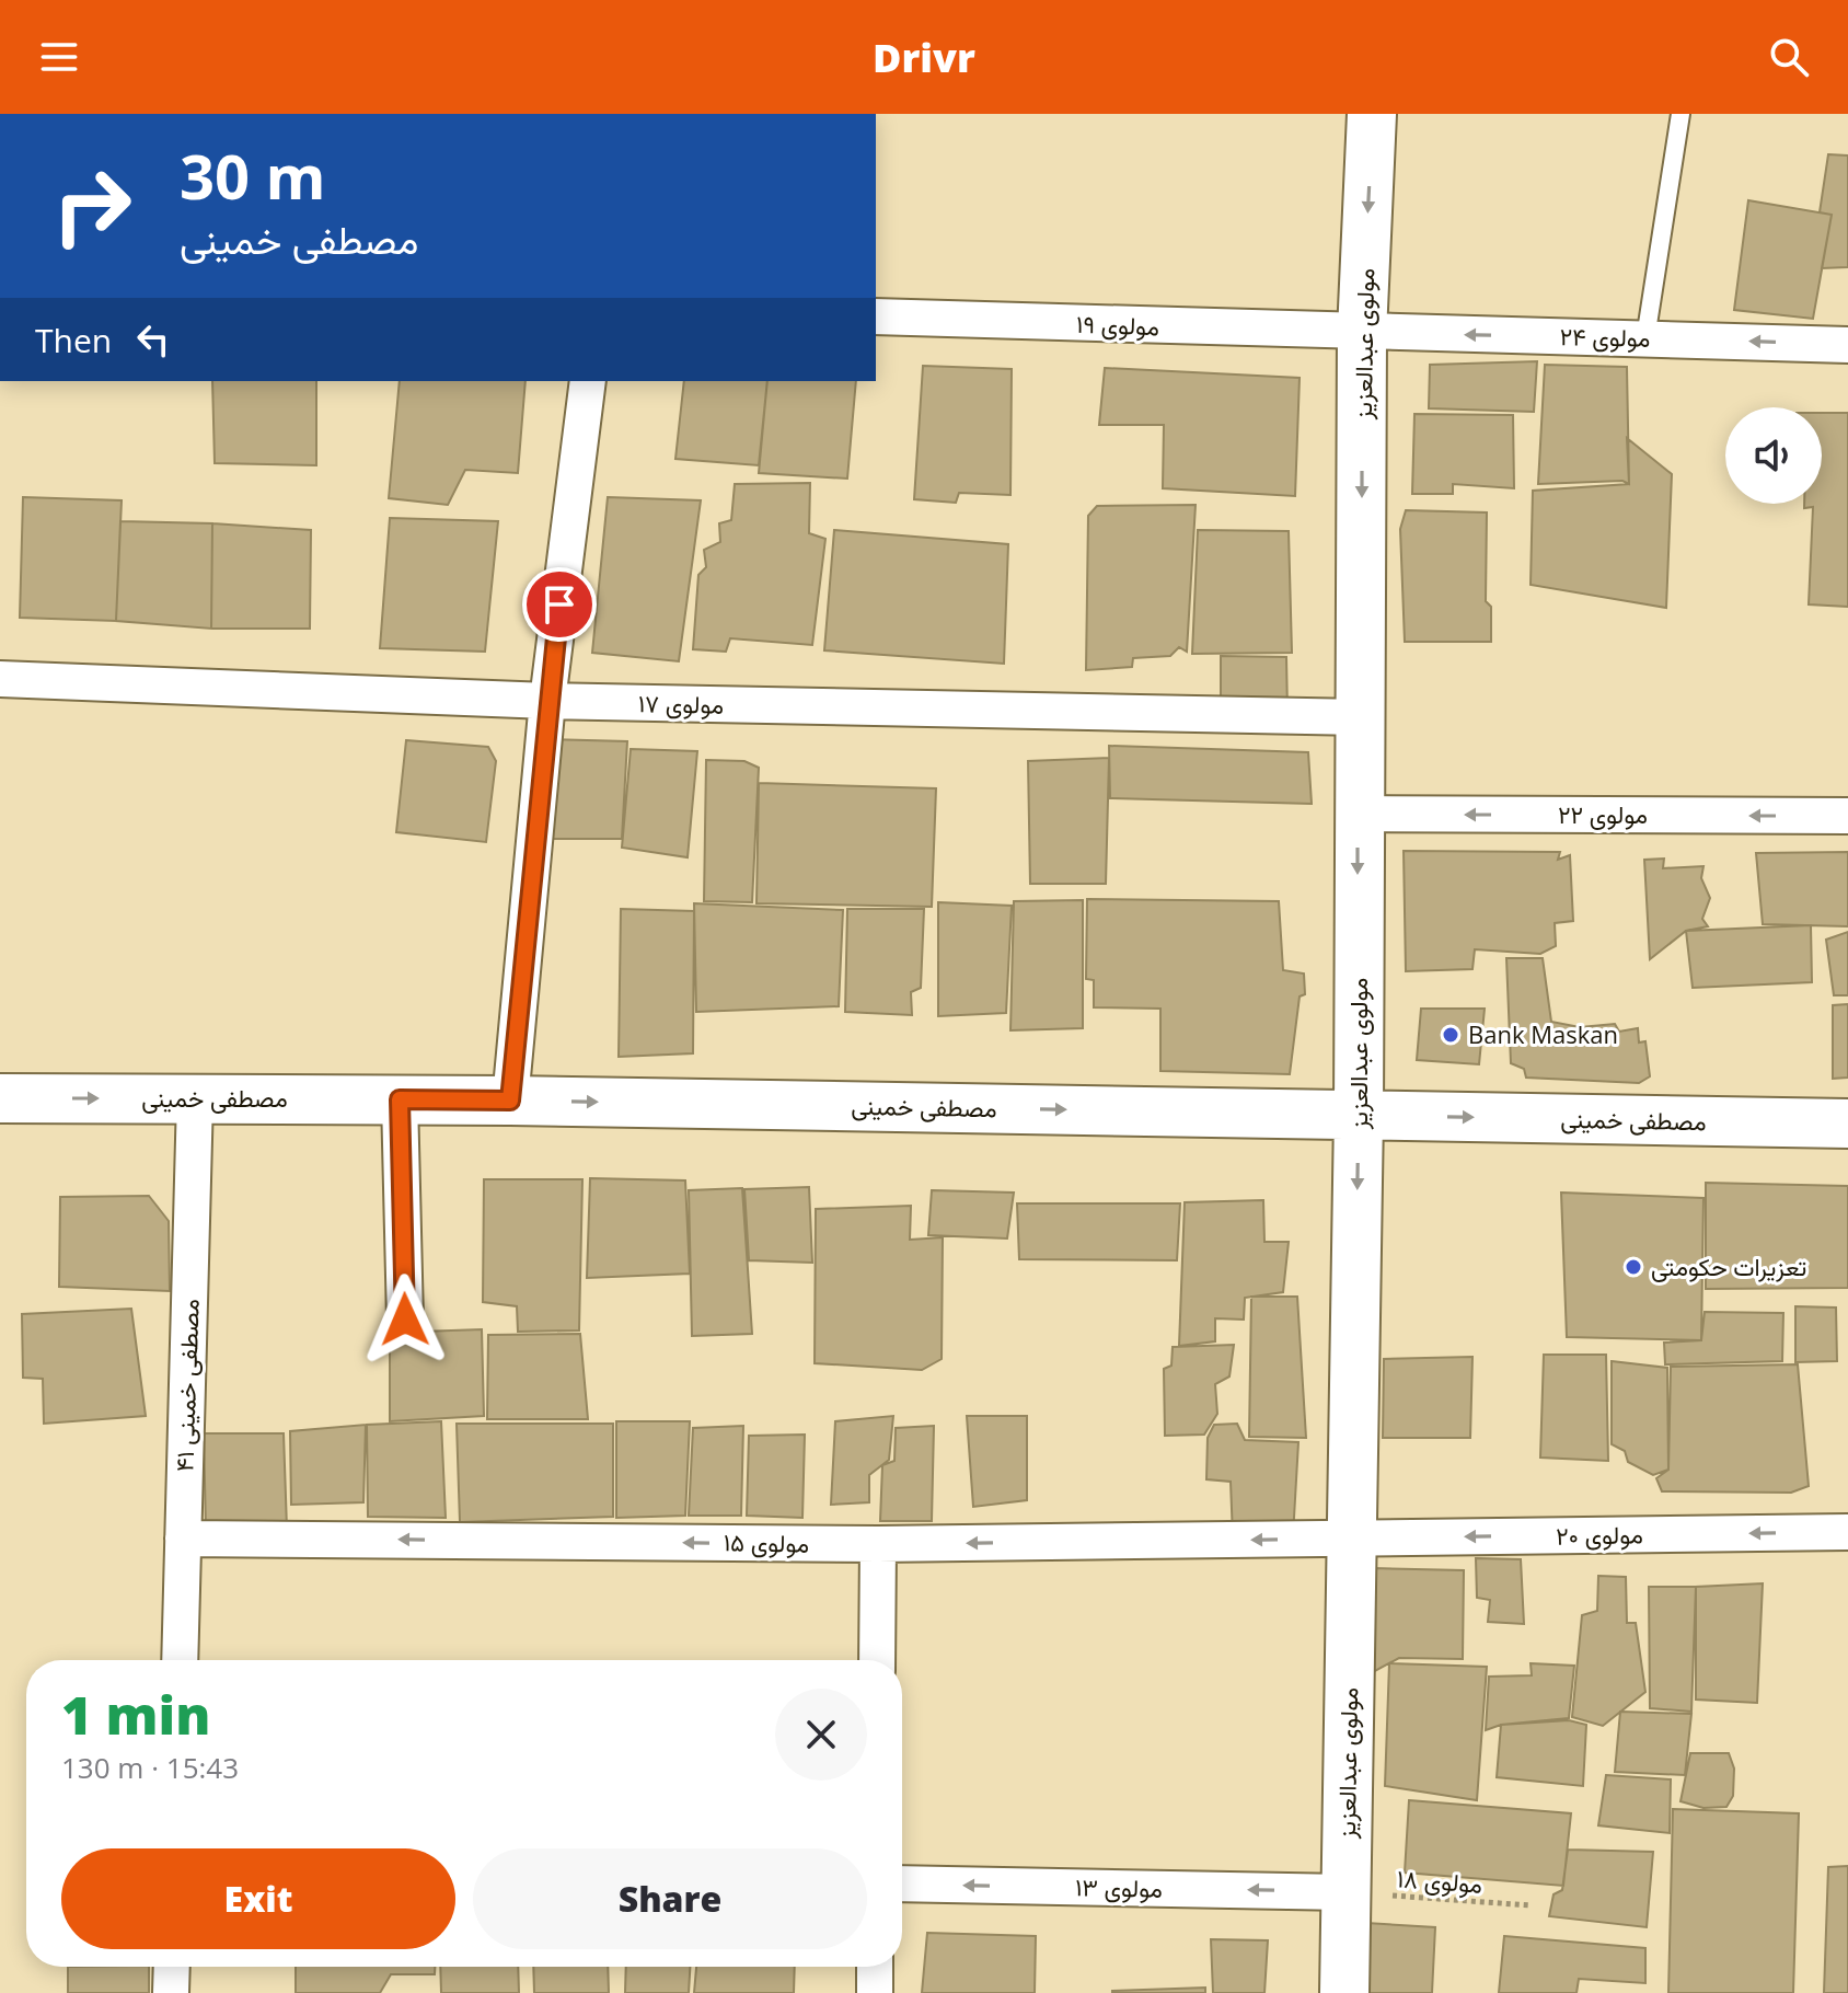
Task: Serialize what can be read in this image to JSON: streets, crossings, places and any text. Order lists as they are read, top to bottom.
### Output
{
  "streets": {
    "main road": ["مولوی عبدالعزیز", "مصطفی خمینی"],
    "street": [
      "مولوی ۱۹",
      "مولوی ۲۴",
      "مولوی ۱۷",
      "مولوی ۲۲",
      "مصطفی خمینی ۴۱",
      "مولوی ۲۰",
      "مولوی ۱۵",
      "مولوی ۱۳"
    ],
    "path": ["مولوی ۱۸"]
  },
  "crossings": [
    ["مولوی ۱۹", "مولوی ۲۴"],
    ["مولوی ۱۹", "مولوی عبدالعزیز"],
    ["مولوی ۲۴", "مولوی عبدالعزیز"],
    ["مولوی عبدالعزیز", "مولوی ۱۷"],
    ["مولوی عبدالعزیز", "مولوی ۲۲"],
    ["مولوی عبدالعزیز", "مصطفی خمینی"],
    ["مولوی عبدالعزیز", "مولوی ۲۰"],
    ["مولوی عبدالعزیز", "مولوی ۱۵"],
    ["مولوی عبدالعزیز", "مولوی ۱۸"],
    ["مولوی عبدالعزیز", "مولوی ۱۳"],
    ["مصطفی خمینی", "مصطفی خمینی ۴۱"],
    ["مصطفی خمینی ۴۱", "مولوی ۱۵"],
    ["مولوی ۲۰", "مولوی ۱۵"],
    ["مولوی ۱۸", "مولوی ۱۳"]
  ],
  "one_way": [
    "مولوی ۲۴",
    "مولوی عبدالعزیز",
    "مولوی ۲۲",
    "مصطفی خمینی",
    "مولوی ۲۰",
    "مولوی ۱۵",
    "مولوی ۱۳"
  ],
  "places": ["Bank Maskan", "تعزیرات حکومتی"],
  "page": {
    "header": "Drivr",
    "turn": ["30 m", "مصطفی خمینی"],
    "then": "Then",
    "heading": ["1 min", "130 m · 15:43"],
    "buttons": ["Exit", "Share"]
  }
}
